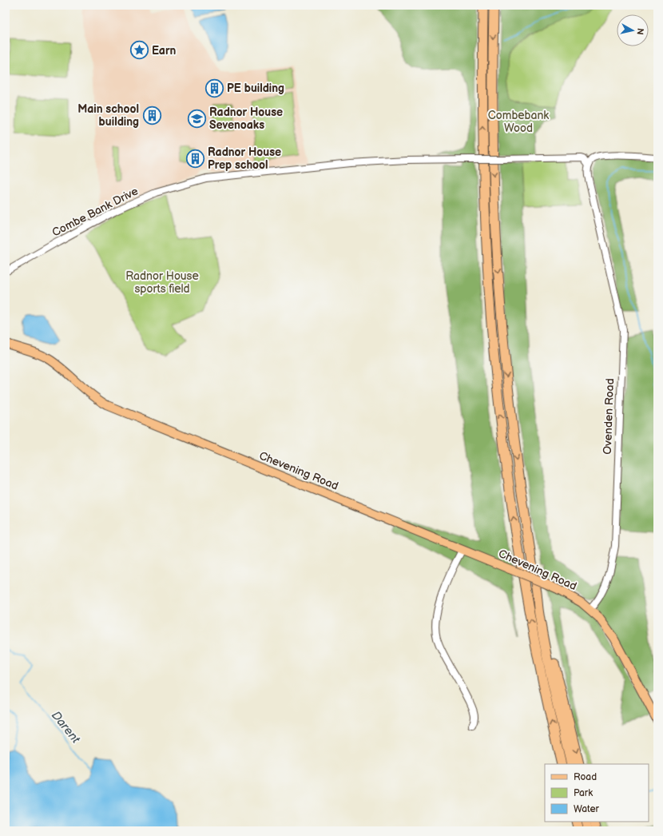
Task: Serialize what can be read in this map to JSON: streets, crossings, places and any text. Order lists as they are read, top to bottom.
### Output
{
  "streets": {
    "main road": ["Chevening Road"],
    "street": ["Combe Bank Drive", "Ovenden Road"]
  },
  "crossings": [
    ["Ovenden Road", "Chevening Road"]
  ],
  "water": ["Darent"],
  "parks": ["Combebank Wood", "Radnor House sports field"],
  "places": {
    "place": ["Earn"],
    "building": ["PE building", "Main school building", "Radnor House Prep school"],
    "school or university": ["Radnor House Sevenoaks"]
  },
  "legend": ["Road", "Park", "Water"],
  "north": "right"
}
